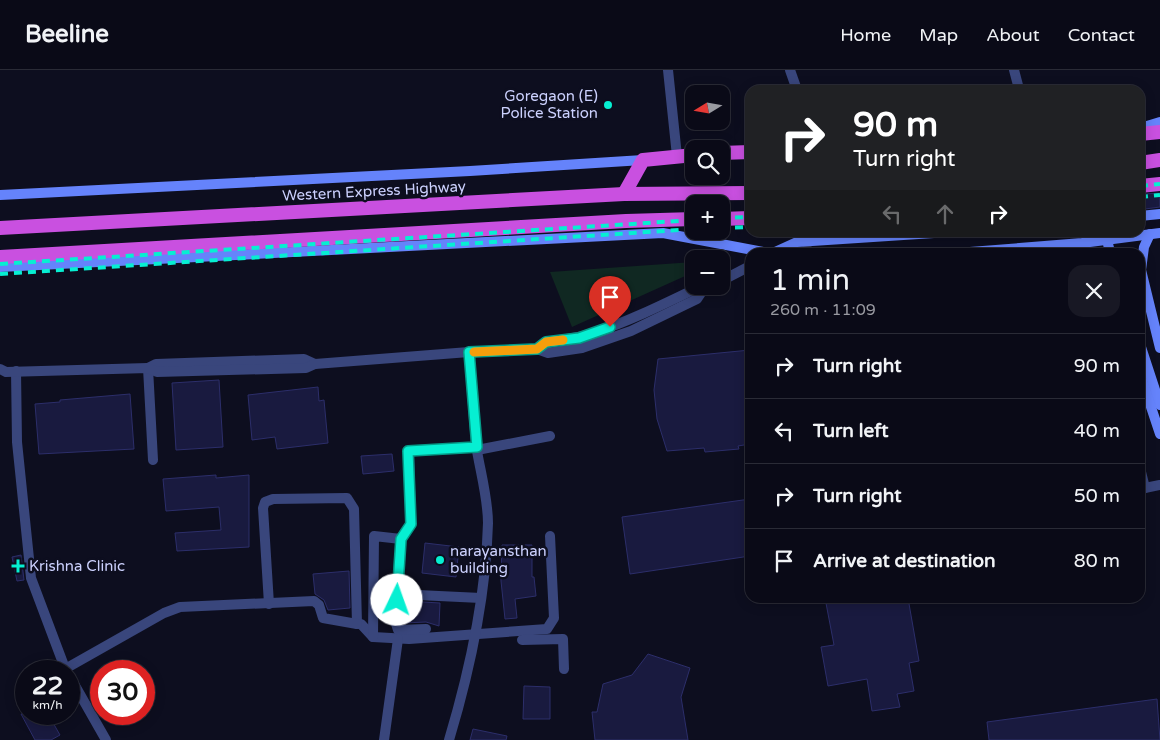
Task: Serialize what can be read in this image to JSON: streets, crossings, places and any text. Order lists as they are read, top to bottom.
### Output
{
  "streets": {
    "highway": ["Western Express Highway"]
  },
  "places": {
    "other": ["Goregaon (E) Police Station", "narayansthan building"],
    "health": ["Krishna Clinic"]
  },
  "north": "left",
  "page": {
    "header": "Beeline",
    "nav": [
      "Home",
      "Map",
      "About",
      "Contact"
    ],
    "map_buttons": ["+", "−"],
    "turn": ["90 m", "Turn right"],
    "heading": ["1 min", "260 m · 11:09"],
    "list": [
      {
        "name": "Turn right",
        "value": "90 m"
      },
      {
        "name": "Turn left",
        "value": "40 m"
      },
      {
        "name": "Turn right",
        "value": "50 m"
      },
      {
        "name": "Arrive at destination",
        "value": "80 m"
      }
    ],
    "speed": "22 km/h",
    "limit": "30"
  }
}
